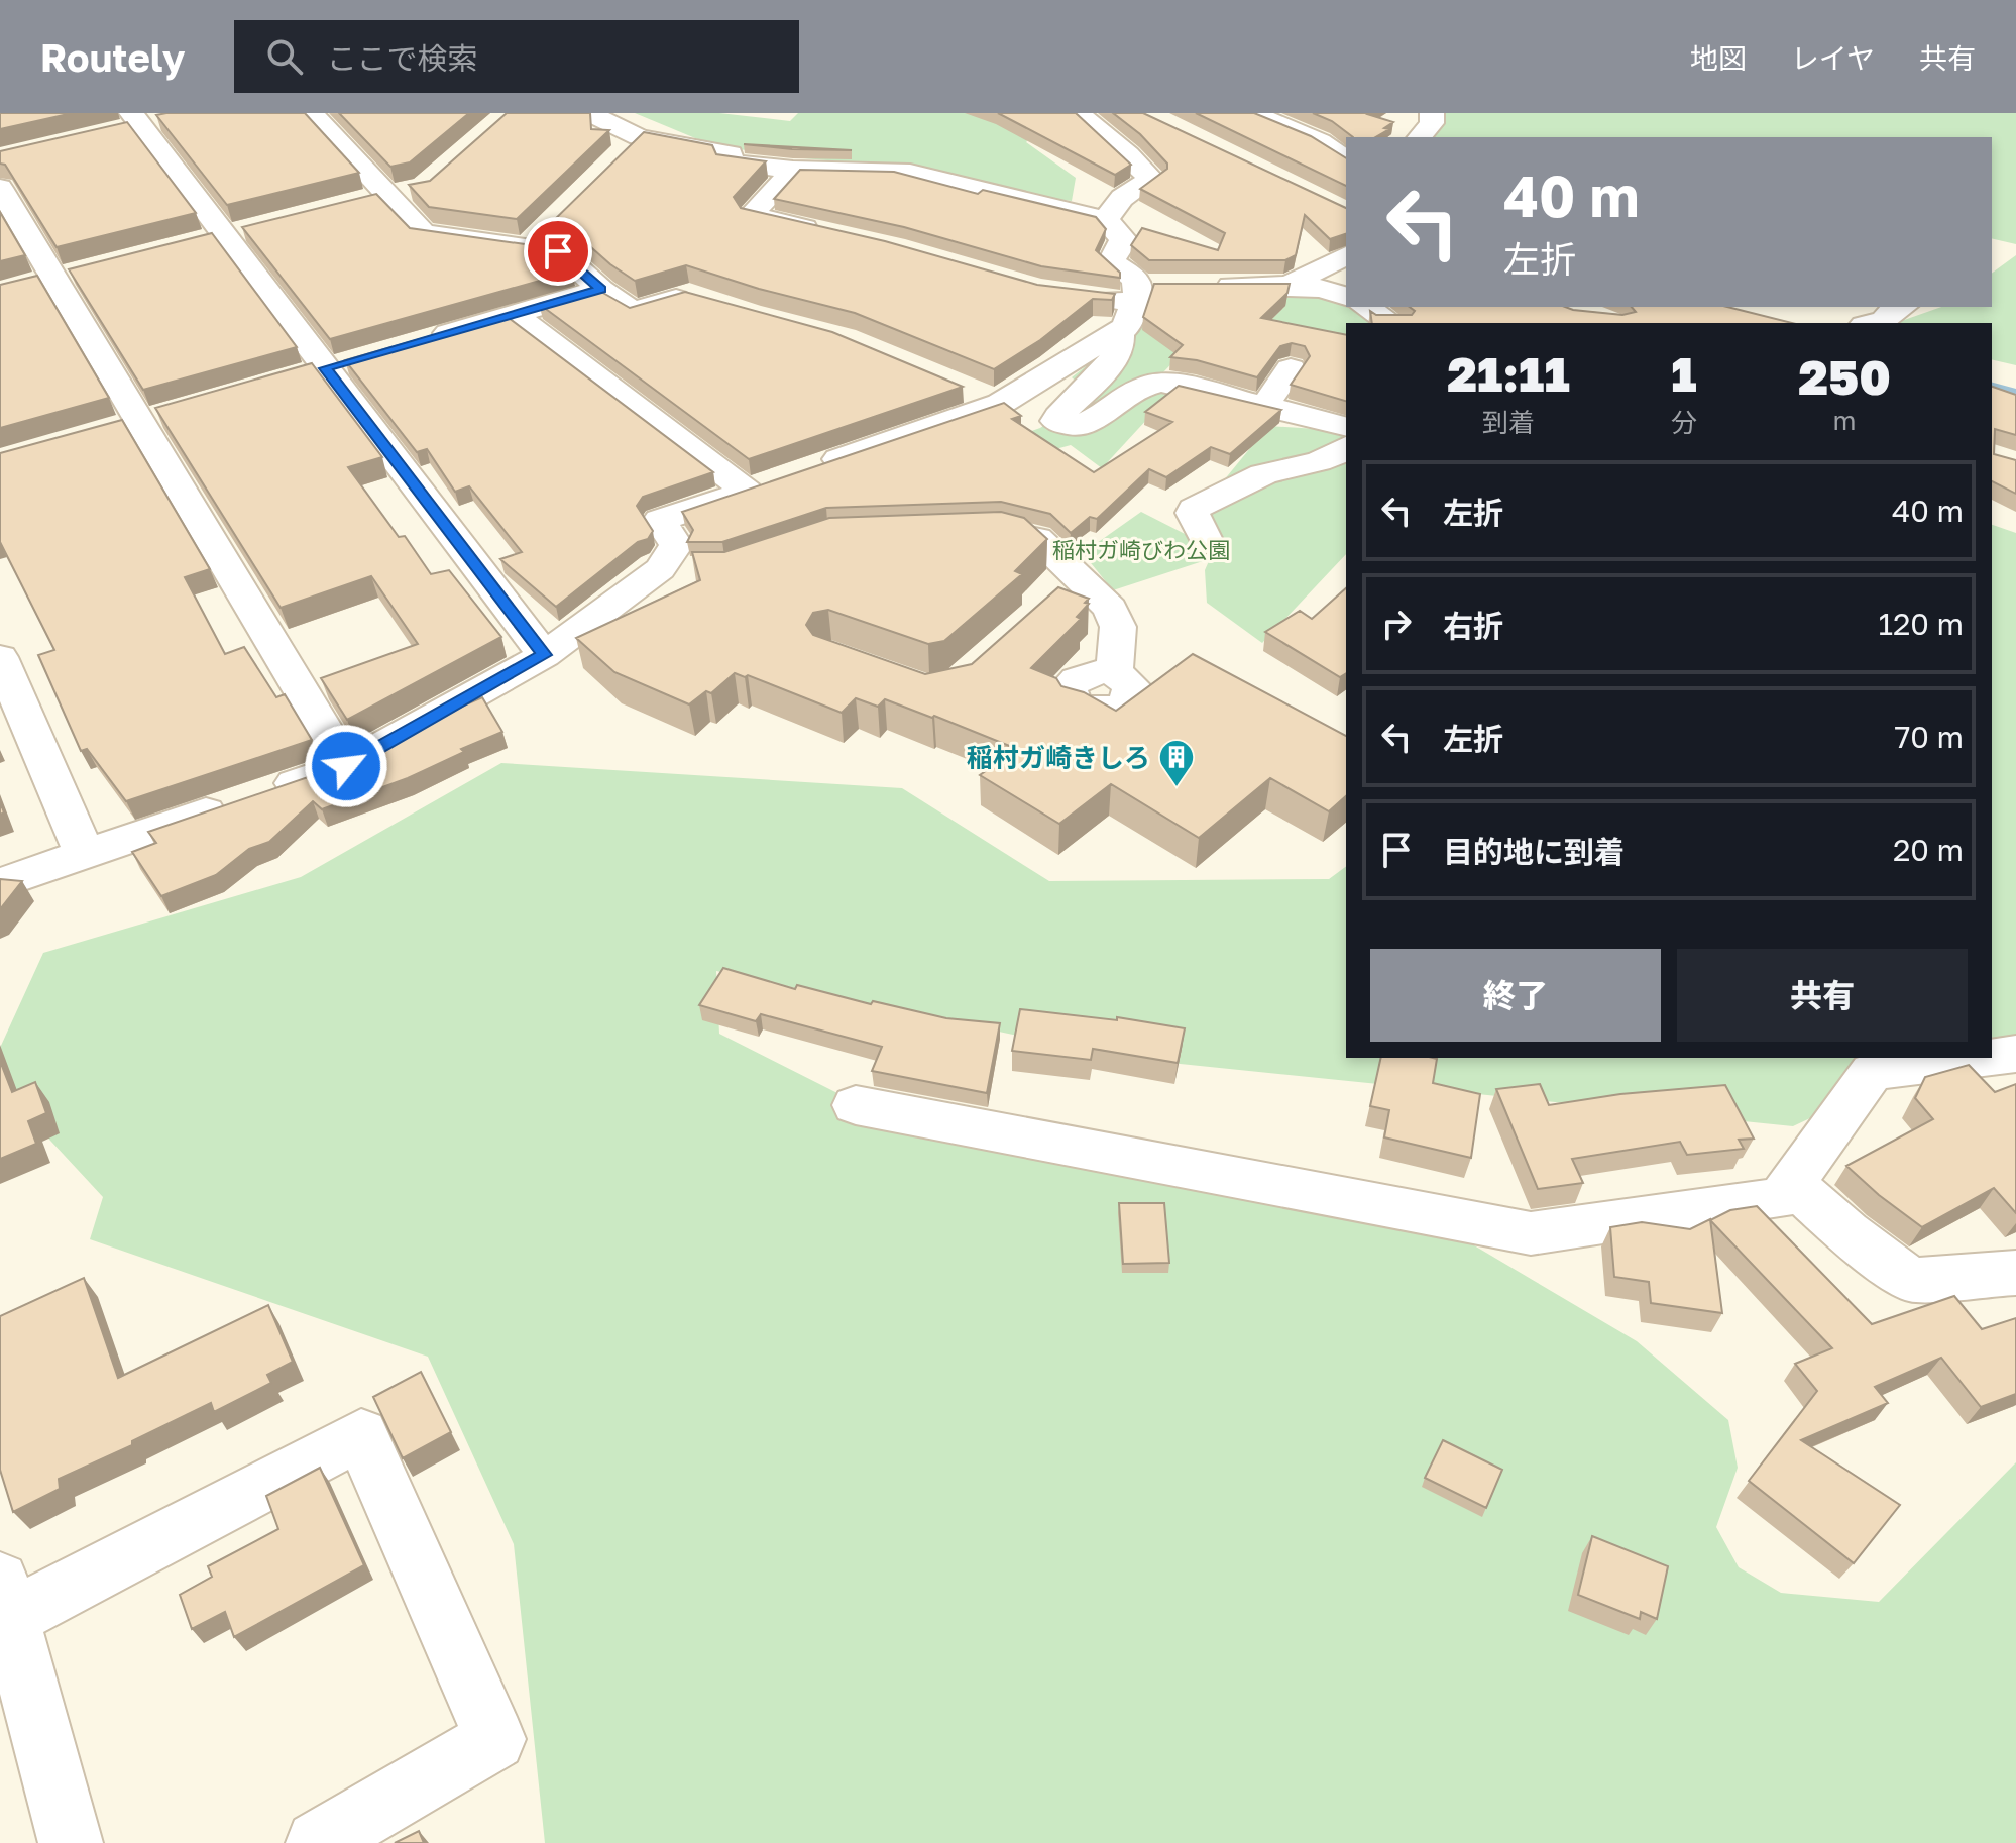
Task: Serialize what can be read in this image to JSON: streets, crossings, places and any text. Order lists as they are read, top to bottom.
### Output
{
  "parks": ["稲村ガ崎びわ公園"],
  "places": {
    "building": ["稲村ガ崎きしろ"]
  },
  "page": {
    "header": "Routely",
    "search": "ここで検索",
    "nav": ["地図", "レイヤ", "共有"],
    "turn": ["40 m", "左折"],
    "eta": [
      "21:11",
      "到着",
      "1",
      "分",
      "250",
      "m"
    ],
    "list": [
      {
        "name": "左折",
        "value": "40 m"
      },
      {
        "name": "右折",
        "value": "120 m"
      },
      {
        "name": "左折",
        "value": "70 m"
      },
      {
        "name": "目的地に到着",
        "value": "20 m"
      }
    ],
    "buttons": ["終了", "共有"]
  }
}
